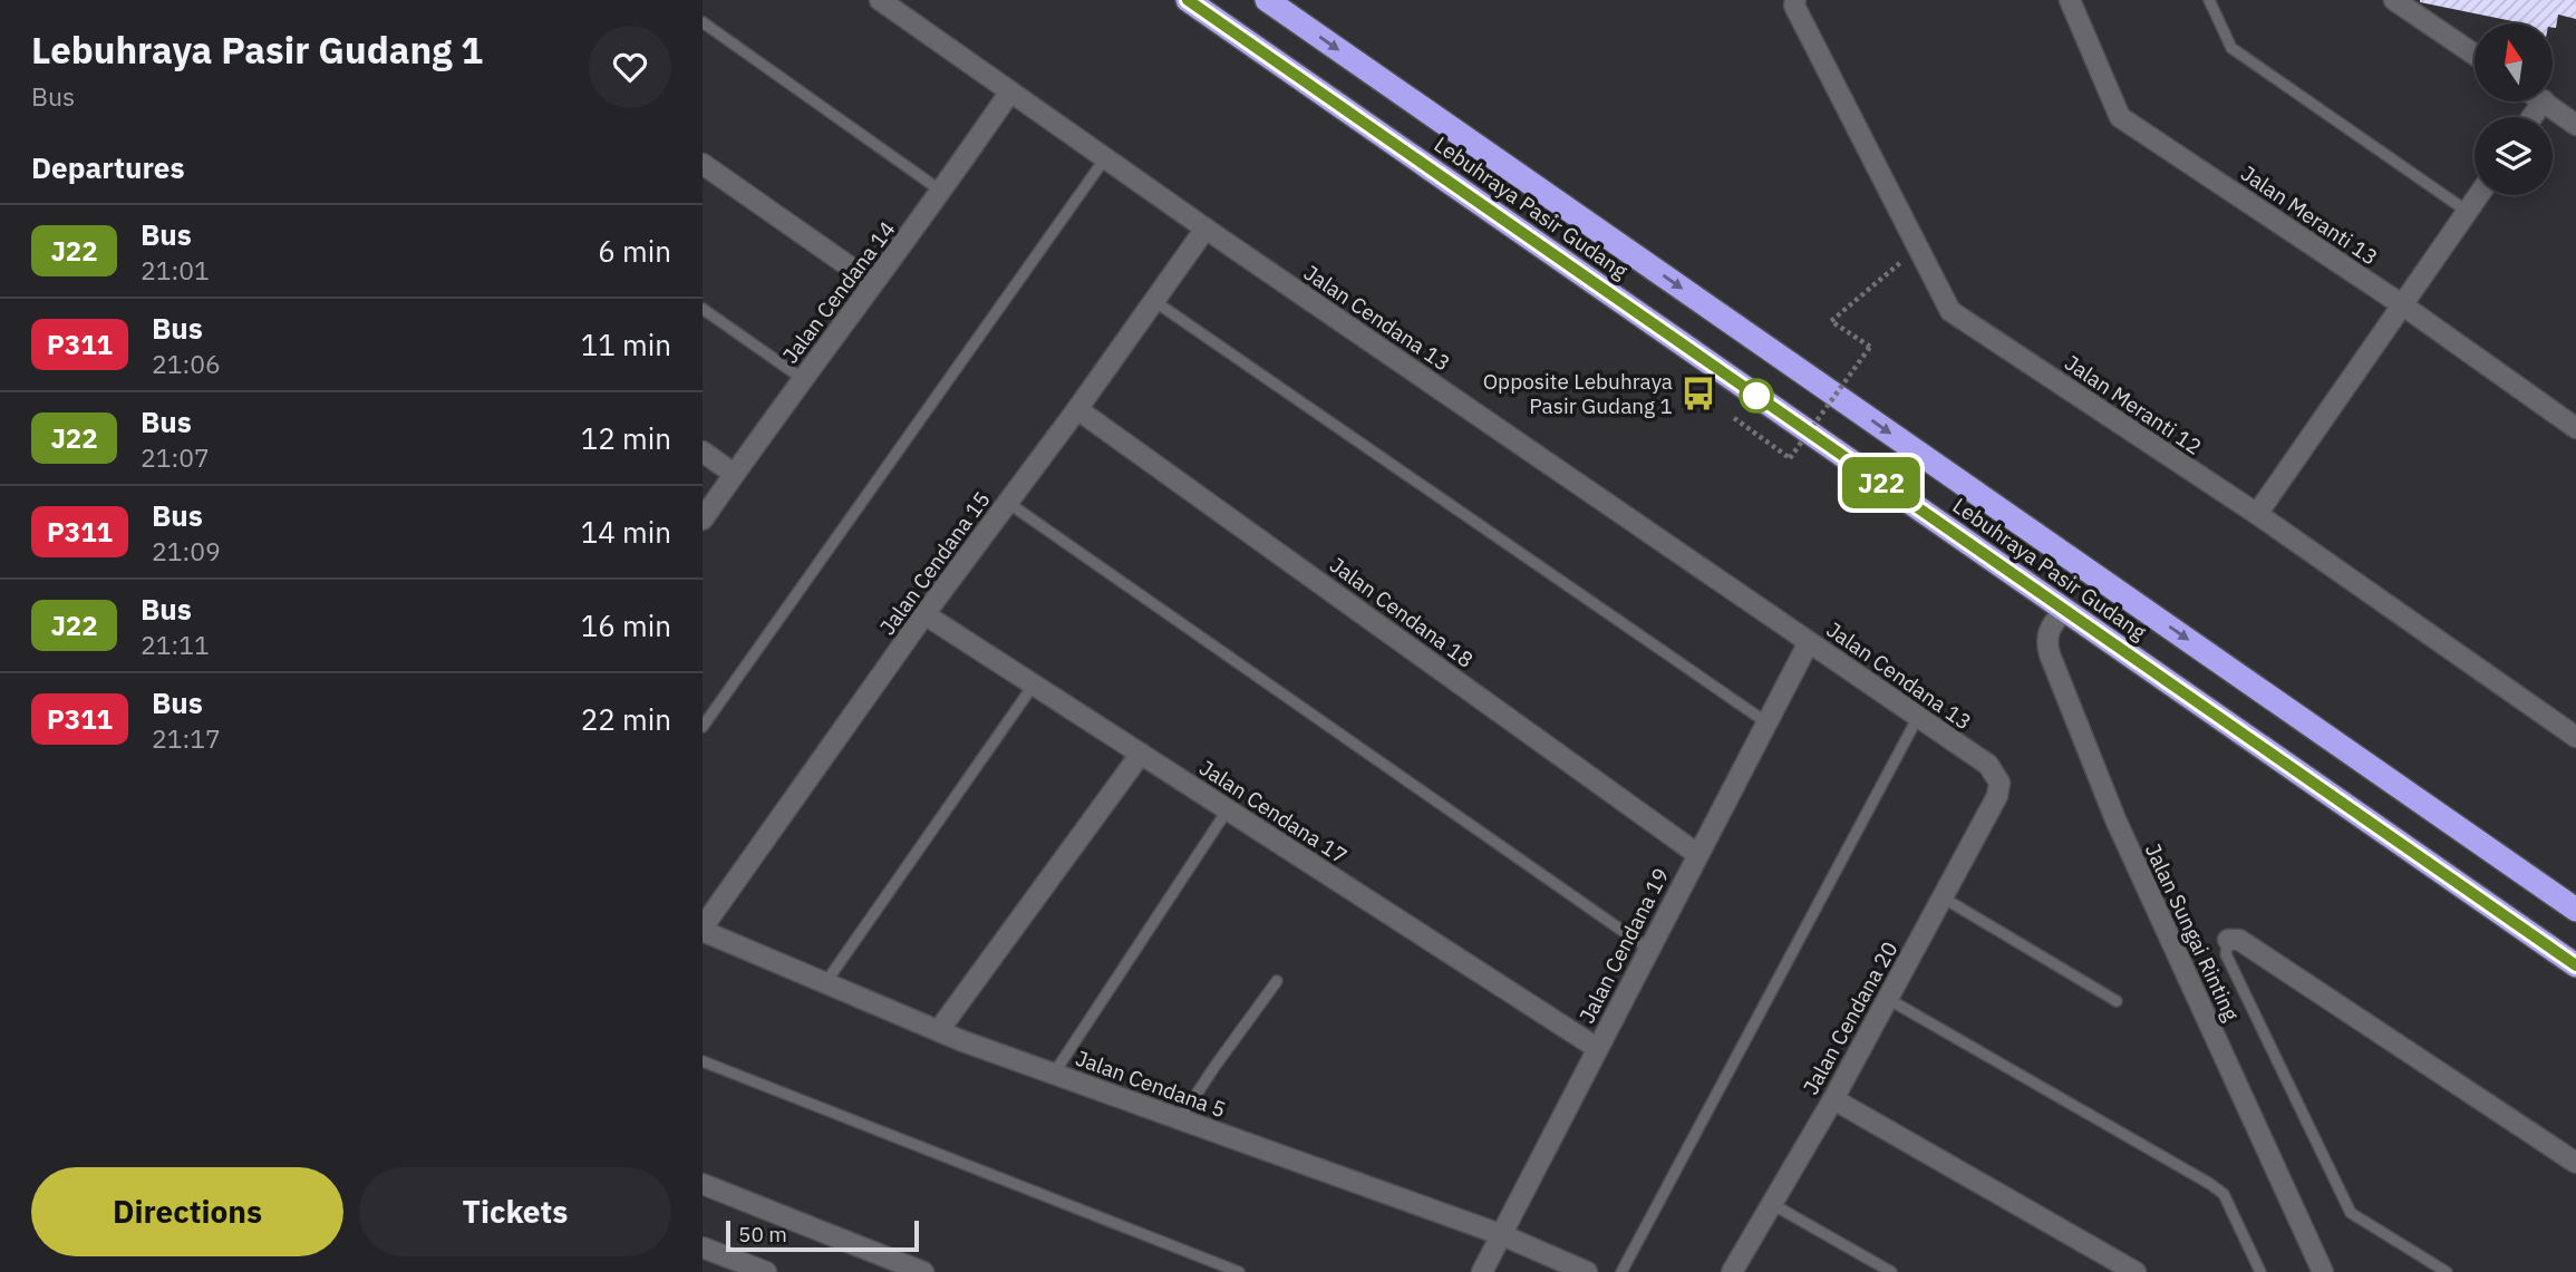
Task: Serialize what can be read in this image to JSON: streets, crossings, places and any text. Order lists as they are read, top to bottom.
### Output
{
  "streets": {
    "highway": ["Lebuhraya Pasir Gudang"],
    "street": [
      "Jalan Meranti 13",
      "Jalan Cendana 14",
      "Jalan Cendana 13",
      "Jalan Meranti 12",
      "Jalan Cendana 15",
      "Jalan Cendana 18",
      "Jalan Cendana 17",
      "Jalan Sungai Rinting",
      "Jalan Cendana 19",
      "Jalan Cendana 20",
      "Jalan Cendana 5"
    ]
  },
  "crossings": [
    ["Lebuhraya Pasir Gudang", "Jalan Sungai Rinting"],
    ["Jalan Cendana 14", "Jalan Cendana 13"],
    ["Jalan Cendana 13", "Jalan Cendana 15"],
    ["Jalan Cendana 13", "Jalan Cendana 19"],
    ["Jalan Cendana 13", "Jalan Cendana 20"],
    ["Jalan Cendana 15", "Jalan Cendana 18"],
    ["Jalan Cendana 15", "Jalan Cendana 17"],
    ["Jalan Cendana 15", "Jalan Cendana 5"],
    ["Jalan Cendana 18", "Jalan Cendana 19"],
    ["Jalan Cendana 17", "Jalan Cendana 19"],
    ["Jalan Cendana 19", "Jalan Cendana 5"]
  ],
  "places": {
    "bus stop": ["Opposite Lebuhraya Pasir Gudang 1"]
  },
  "lines": ["bus line J22"],
  "scale_bar": "50 m",
  "north": "top",
  "page": {
    "heading": [
      ["Lebuhraya Pasir Gudang 1", "Bus"],
      "Departures"
    ],
    "on_map": "J22",
    "list": [
      {
        "mark": "J22",
        "name": "Bus",
        "note": "21:01",
        "value": "6 min"
      },
      {
        "mark": "P311",
        "name": "Bus",
        "note": "21:06",
        "value": "11 min"
      },
      {
        "mark": "J22",
        "name": "Bus",
        "note": "21:07",
        "value": "12 min"
      },
      {
        "mark": "P311",
        "name": "Bus",
        "note": "21:09",
        "value": "14 min"
      },
      {
        "mark": "J22",
        "name": "Bus",
        "note": "21:11",
        "value": "16 min"
      },
      {
        "mark": "P311",
        "name": "Bus",
        "note": "21:17",
        "value": "22 min"
      }
    ],
    "buttons": ["Directions", "Tickets"],
    "scale": "50 m"
  }
}
